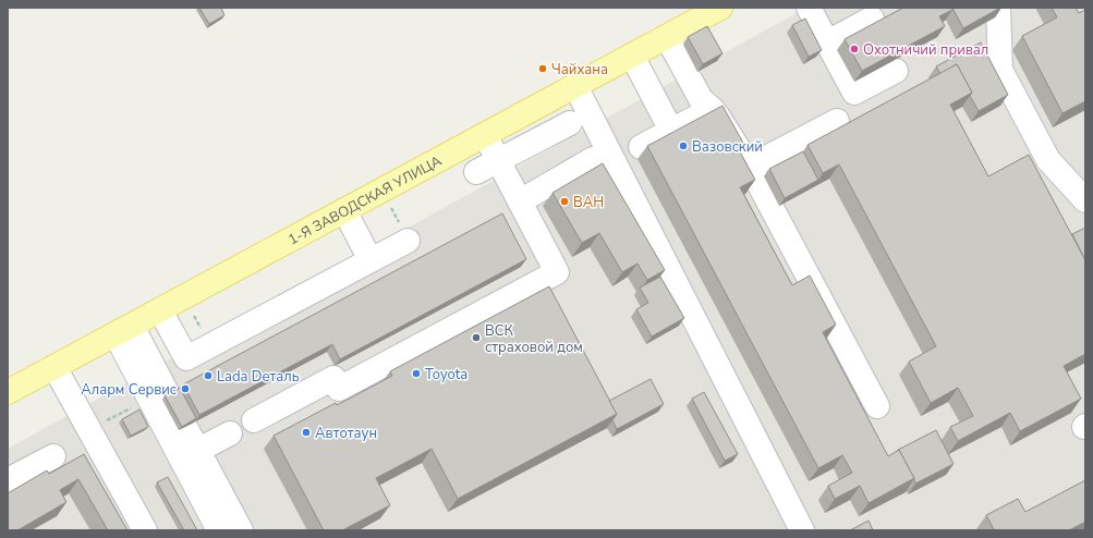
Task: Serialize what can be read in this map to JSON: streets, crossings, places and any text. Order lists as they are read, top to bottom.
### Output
{
  "streets": {
    "main road": ["1-Я ЗАВОДСКАЯ УЛИЦА"]
  },
  "places": [
    "Охотничий привал",
    "Чайхана",
    "Вазовский",
    "ВАН",
    "ВСК страховой дом",
    "Toyota",
    "Lada Dеталь",
    "Аларм Сервис",
    "Автотаун"
  ]
}
